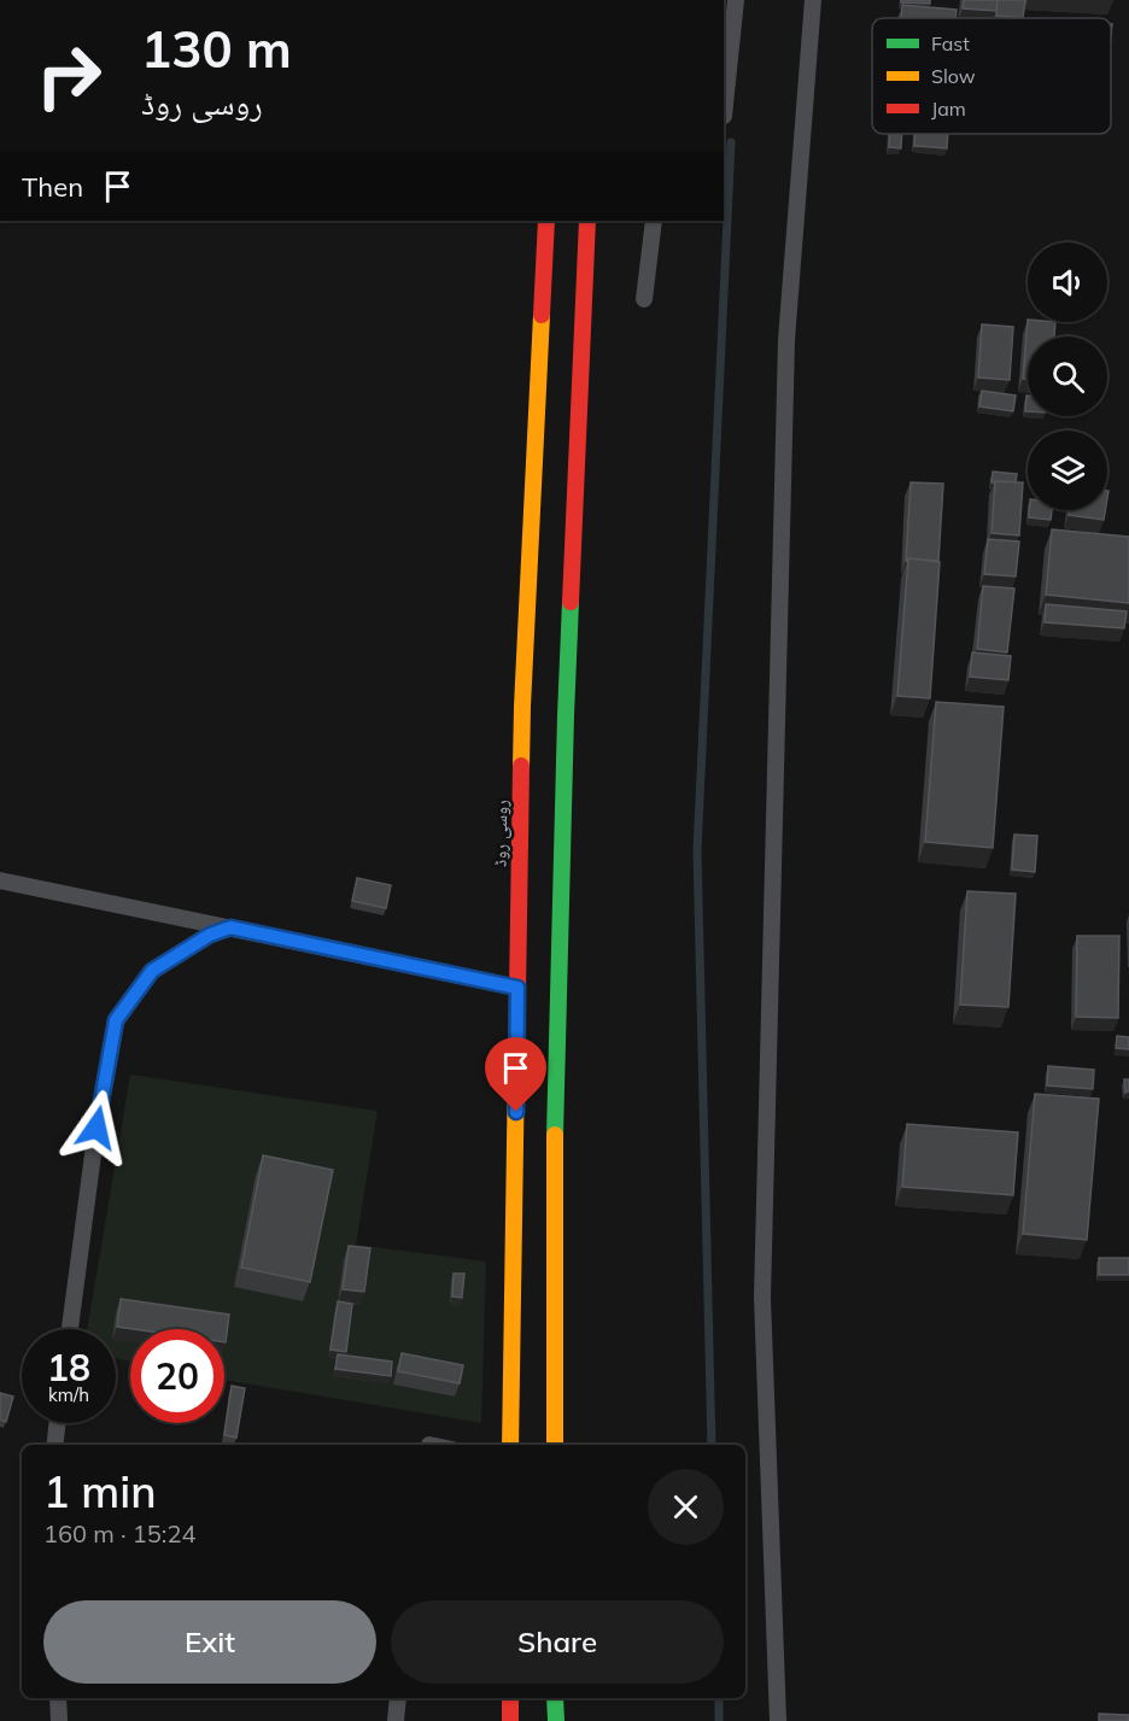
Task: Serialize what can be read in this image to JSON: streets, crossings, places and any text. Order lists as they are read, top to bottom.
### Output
{
  "streets": {
    "main road": ["روسی روڈ"]
  },
  "legend": ["Fast", "Slow", "Jam"],
  "page": {
    "turn": ["130 m", "روسی روڈ"],
    "then": "Then",
    "speed": "18 km/h",
    "limit": "20",
    "heading": ["1 min", "160 m · 15:24"],
    "buttons": ["Exit", "Share"]
  }
}
